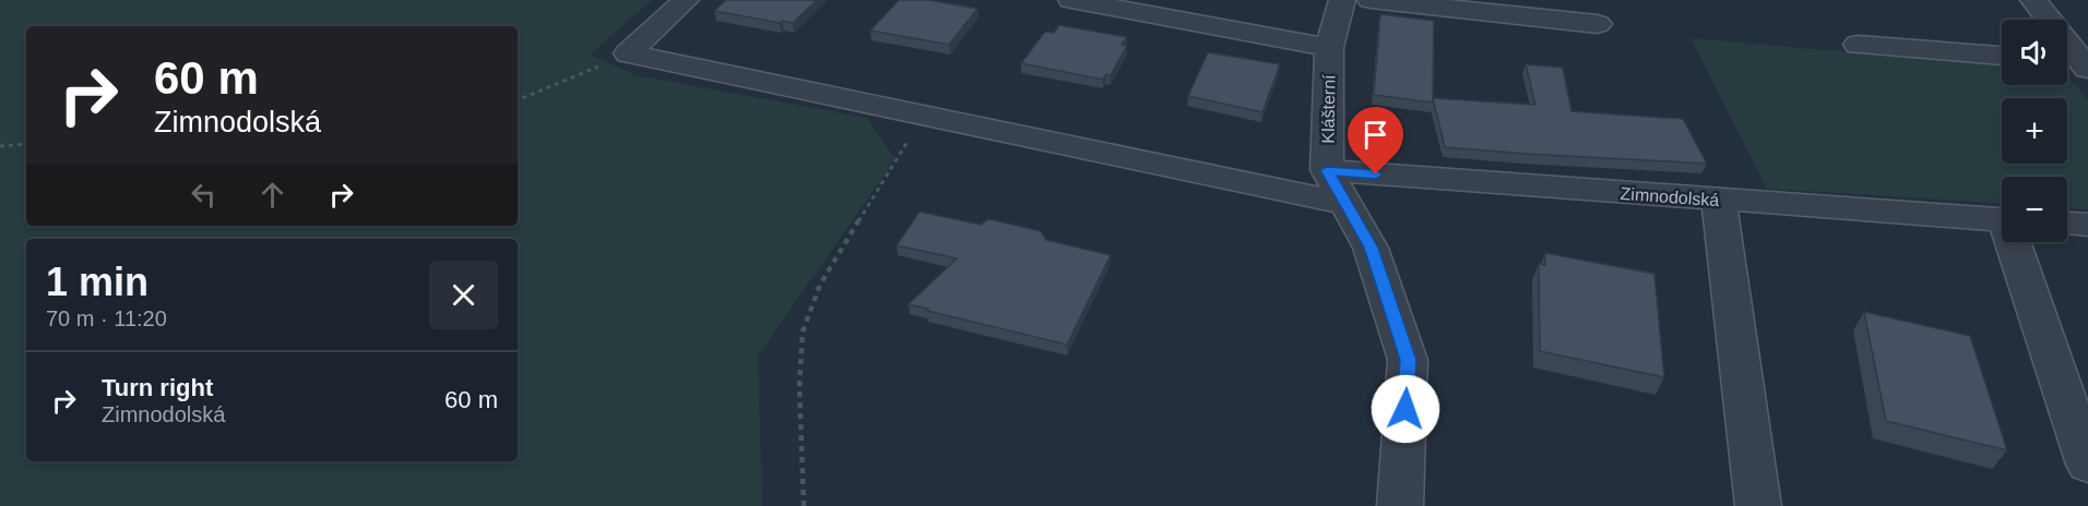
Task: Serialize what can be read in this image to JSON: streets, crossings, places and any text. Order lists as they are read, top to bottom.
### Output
{
  "streets": {
    "street": ["Klášterní", "Zimnodolská"]
  },
  "crossings": [
    ["Klášterní", "Zimnodolská"]
  ],
  "page": {
    "map_buttons": ["+", "−"],
    "turn": ["60 m", "Zimnodolská"],
    "heading": ["1 min", "70 m · 11:20"],
    "list": [
      {
        "name": "Turn right",
        "note": "Zimnodolská",
        "value": "60 m"
      }
    ]
  }
}
